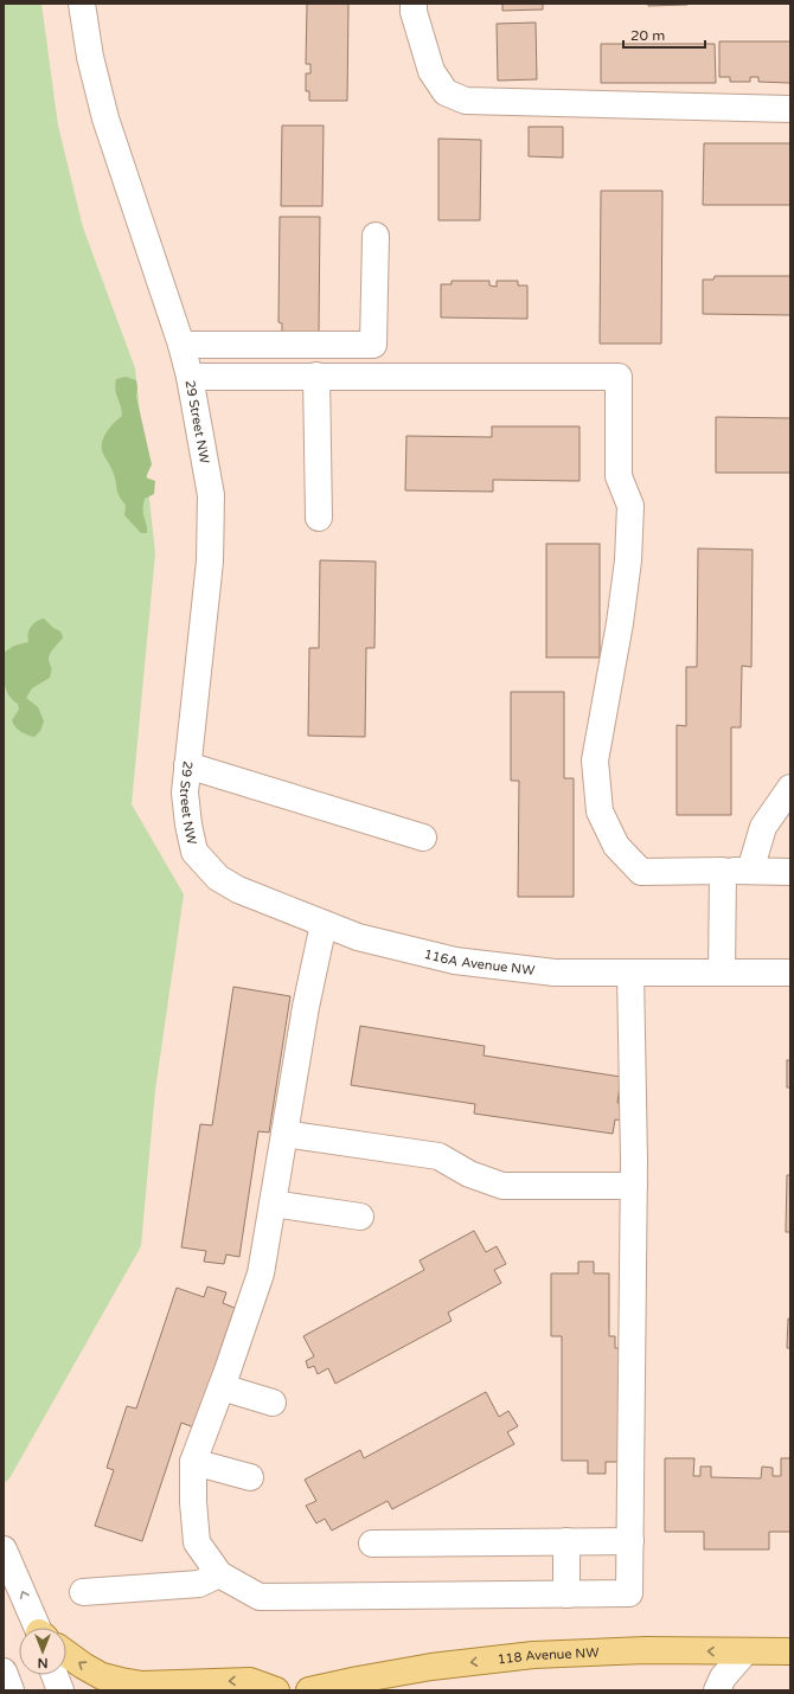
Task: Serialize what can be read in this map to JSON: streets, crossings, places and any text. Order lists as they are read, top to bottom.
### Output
{
  "streets": {
    "main road": ["118 Avenue NW"],
    "street": ["29 Street NW", "116A Avenue NW"]
  },
  "crossings": [
    ["29 Street NW", "116A Avenue NW"]
  ],
  "one_way": ["118 Avenue NW"],
  "scale_bar": "20 m",
  "north": "bottom"
}
